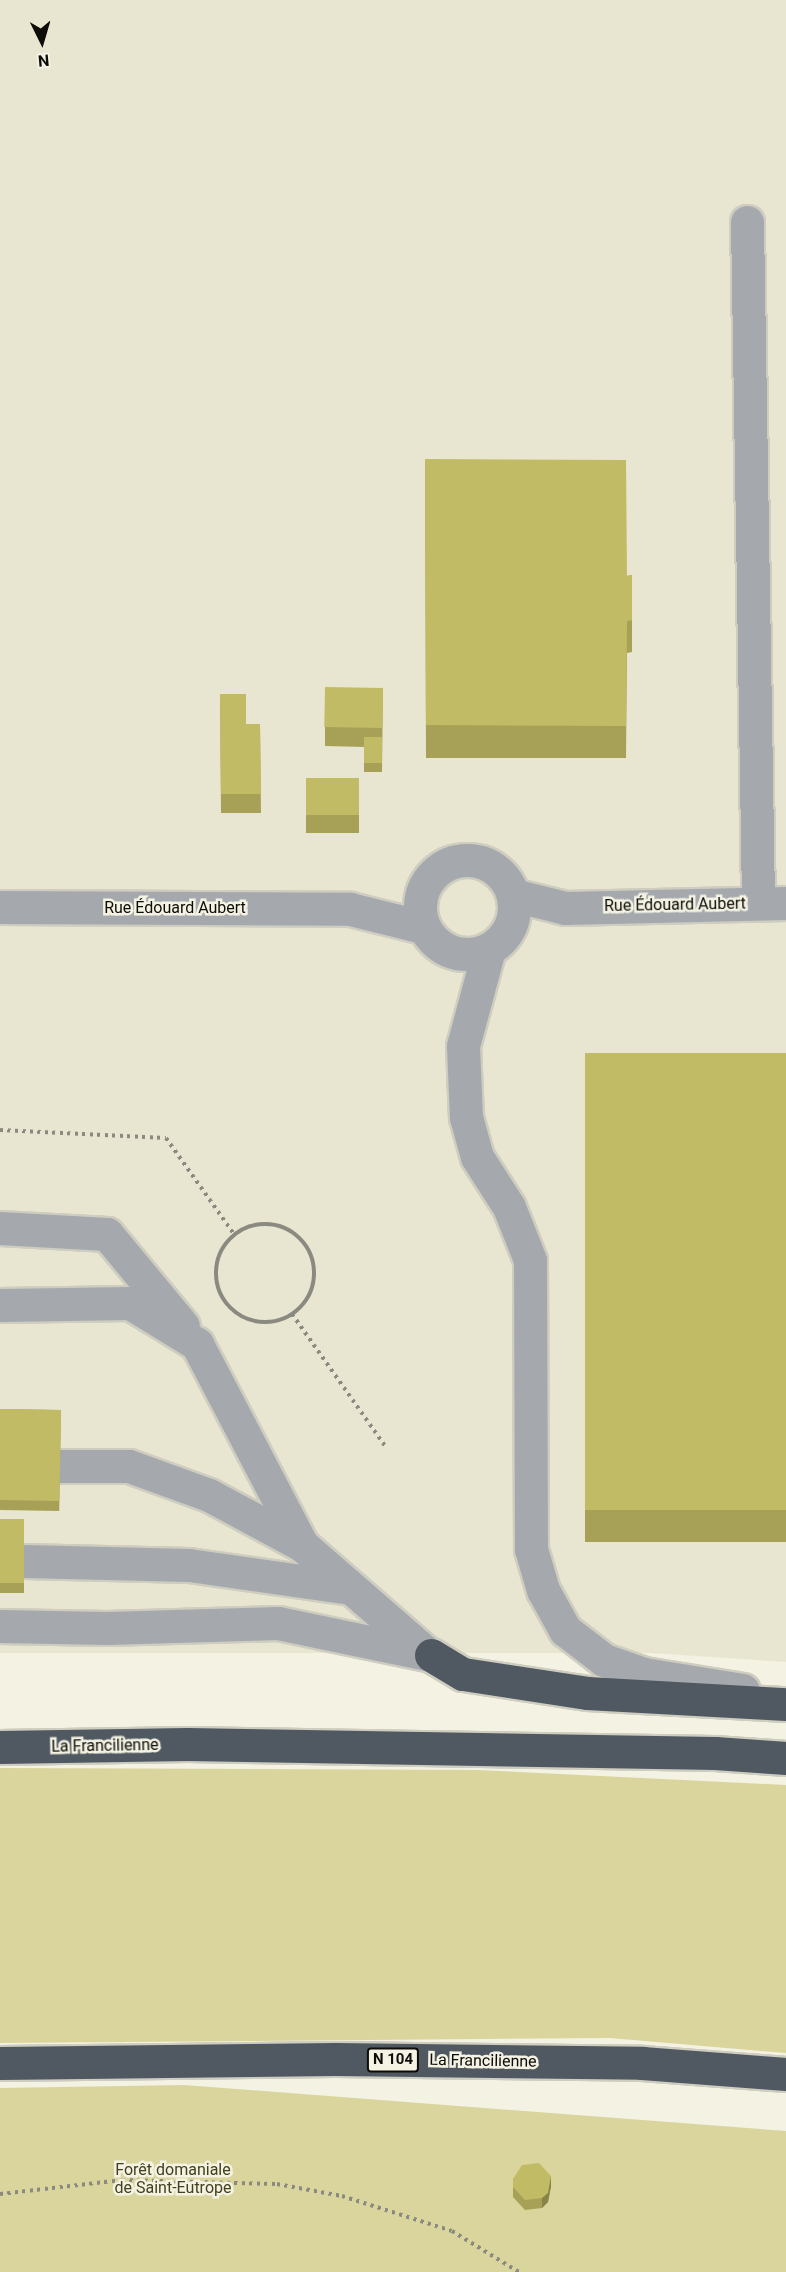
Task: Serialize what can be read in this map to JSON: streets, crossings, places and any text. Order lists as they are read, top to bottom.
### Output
{
  "streets": {
    "highway": ["La Francilienne", "N 104"],
    "street": ["Rue Édouard Aubert"]
  },
  "parks": ["Forêt domaniale de Saint-Eutrope"],
  "north": "bottom"
}
